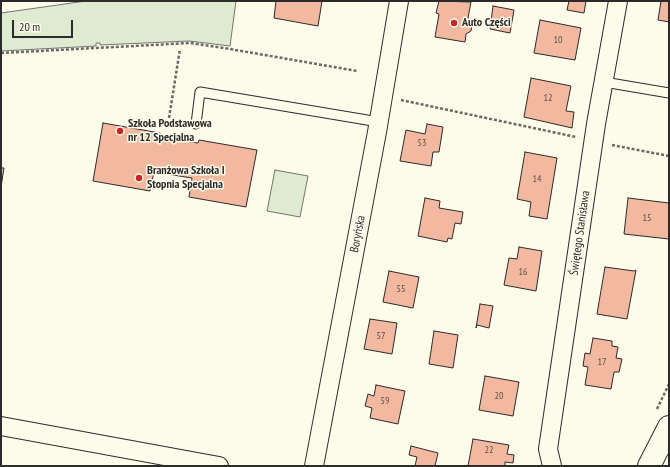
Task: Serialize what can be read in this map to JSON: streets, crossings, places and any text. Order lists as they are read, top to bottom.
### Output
{
  "streets": {
    "street": ["Świętego Stanisława", "Boryńska"]
  },
  "places": ["Auto Części", "Szkoła Podstawowa nr 12 Specjalna", "Branżowa Szkoła I Stopnia Specjalna"],
  "house_numbers": [
    "10",
    "12",
    "53",
    "14",
    "15",
    "16",
    "55",
    "57",
    "17",
    "20",
    "59",
    "22"
  ],
  "scale_bar": "20 m"
}
